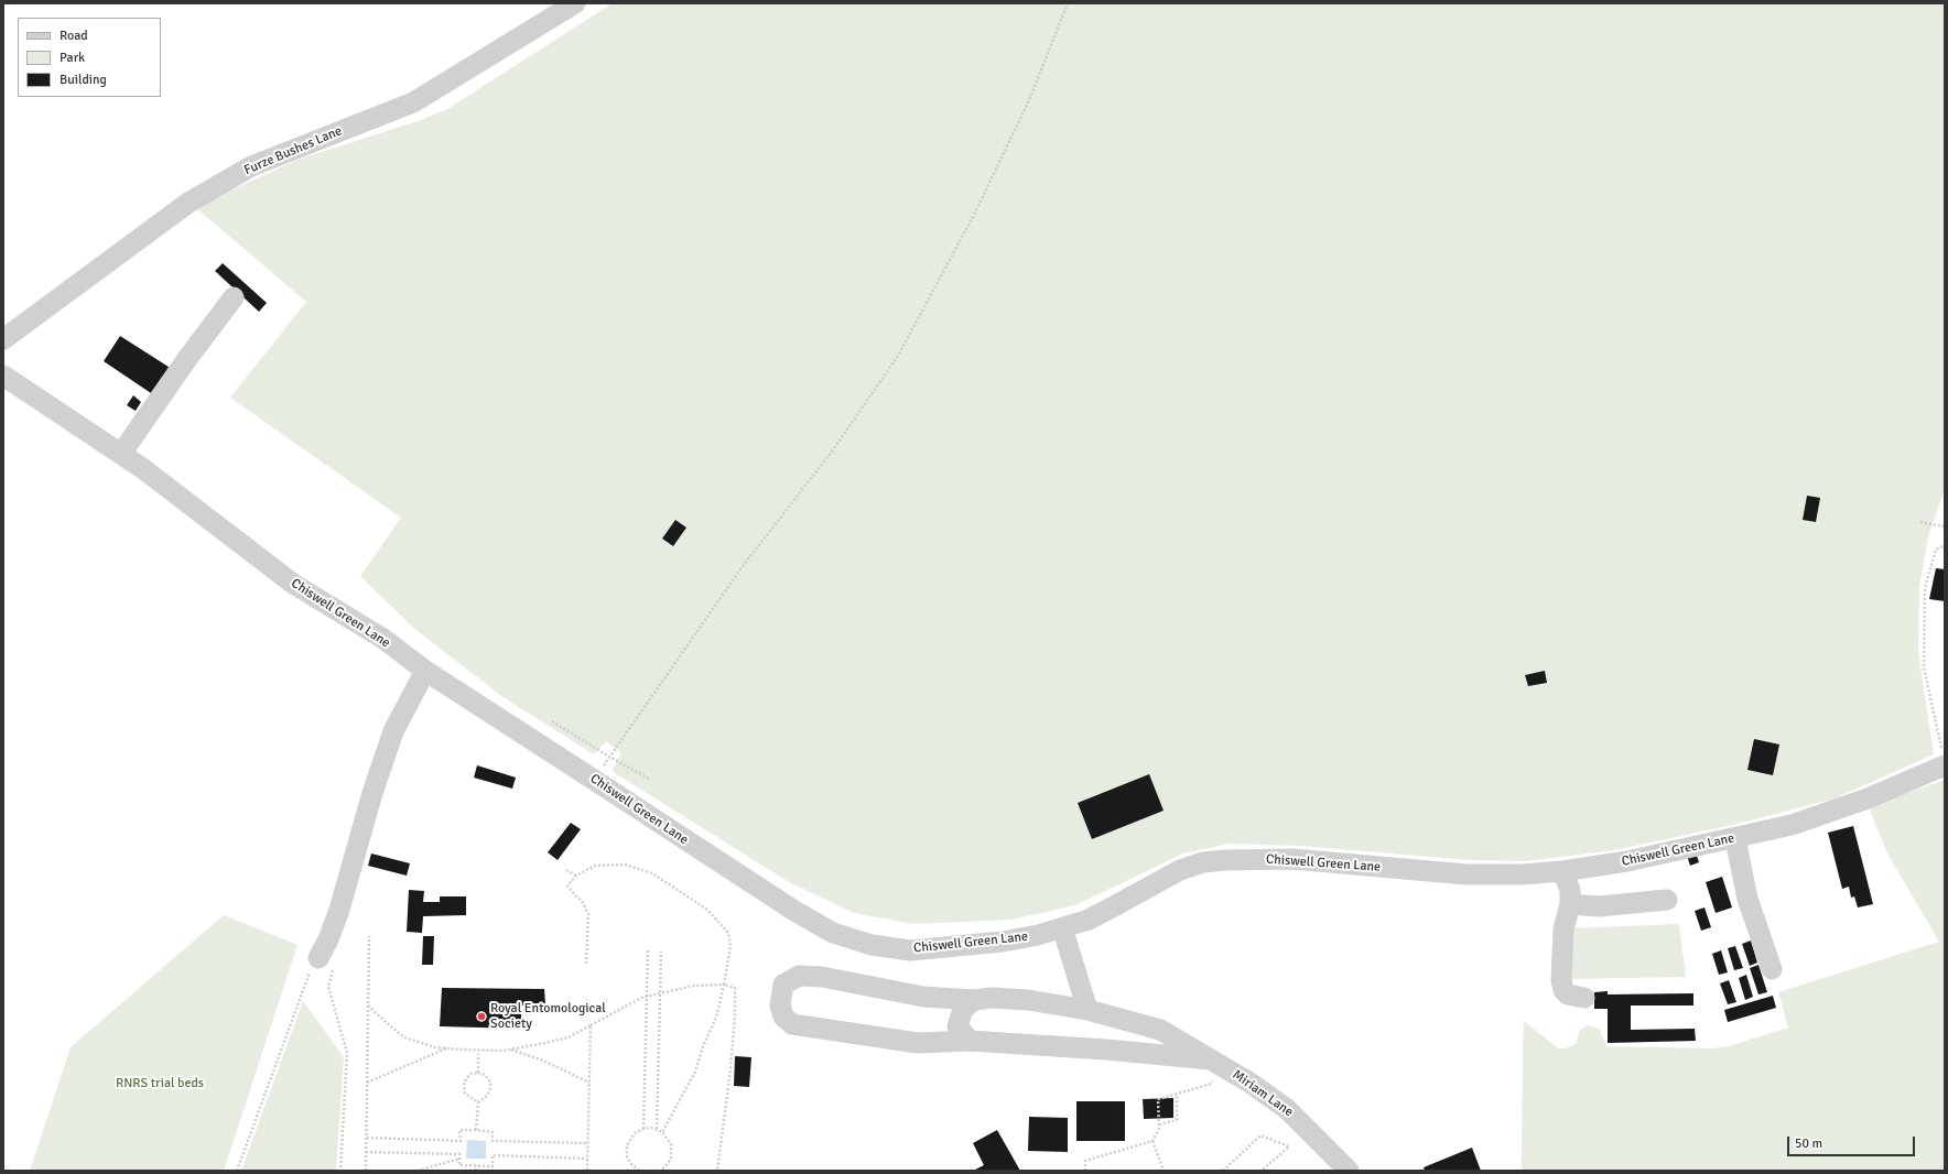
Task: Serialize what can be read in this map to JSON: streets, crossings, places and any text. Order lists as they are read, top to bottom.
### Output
{
  "streets": {
    "street": ["Furze Bushes Lane", "Chiswell Green Lane", "Miriam Lane"]
  },
  "parks": ["RNRS trial beds"],
  "places": ["Royal Entomological Society"],
  "legend": ["Road", "Park", "Building"],
  "scale_bar": "50 m"
}
